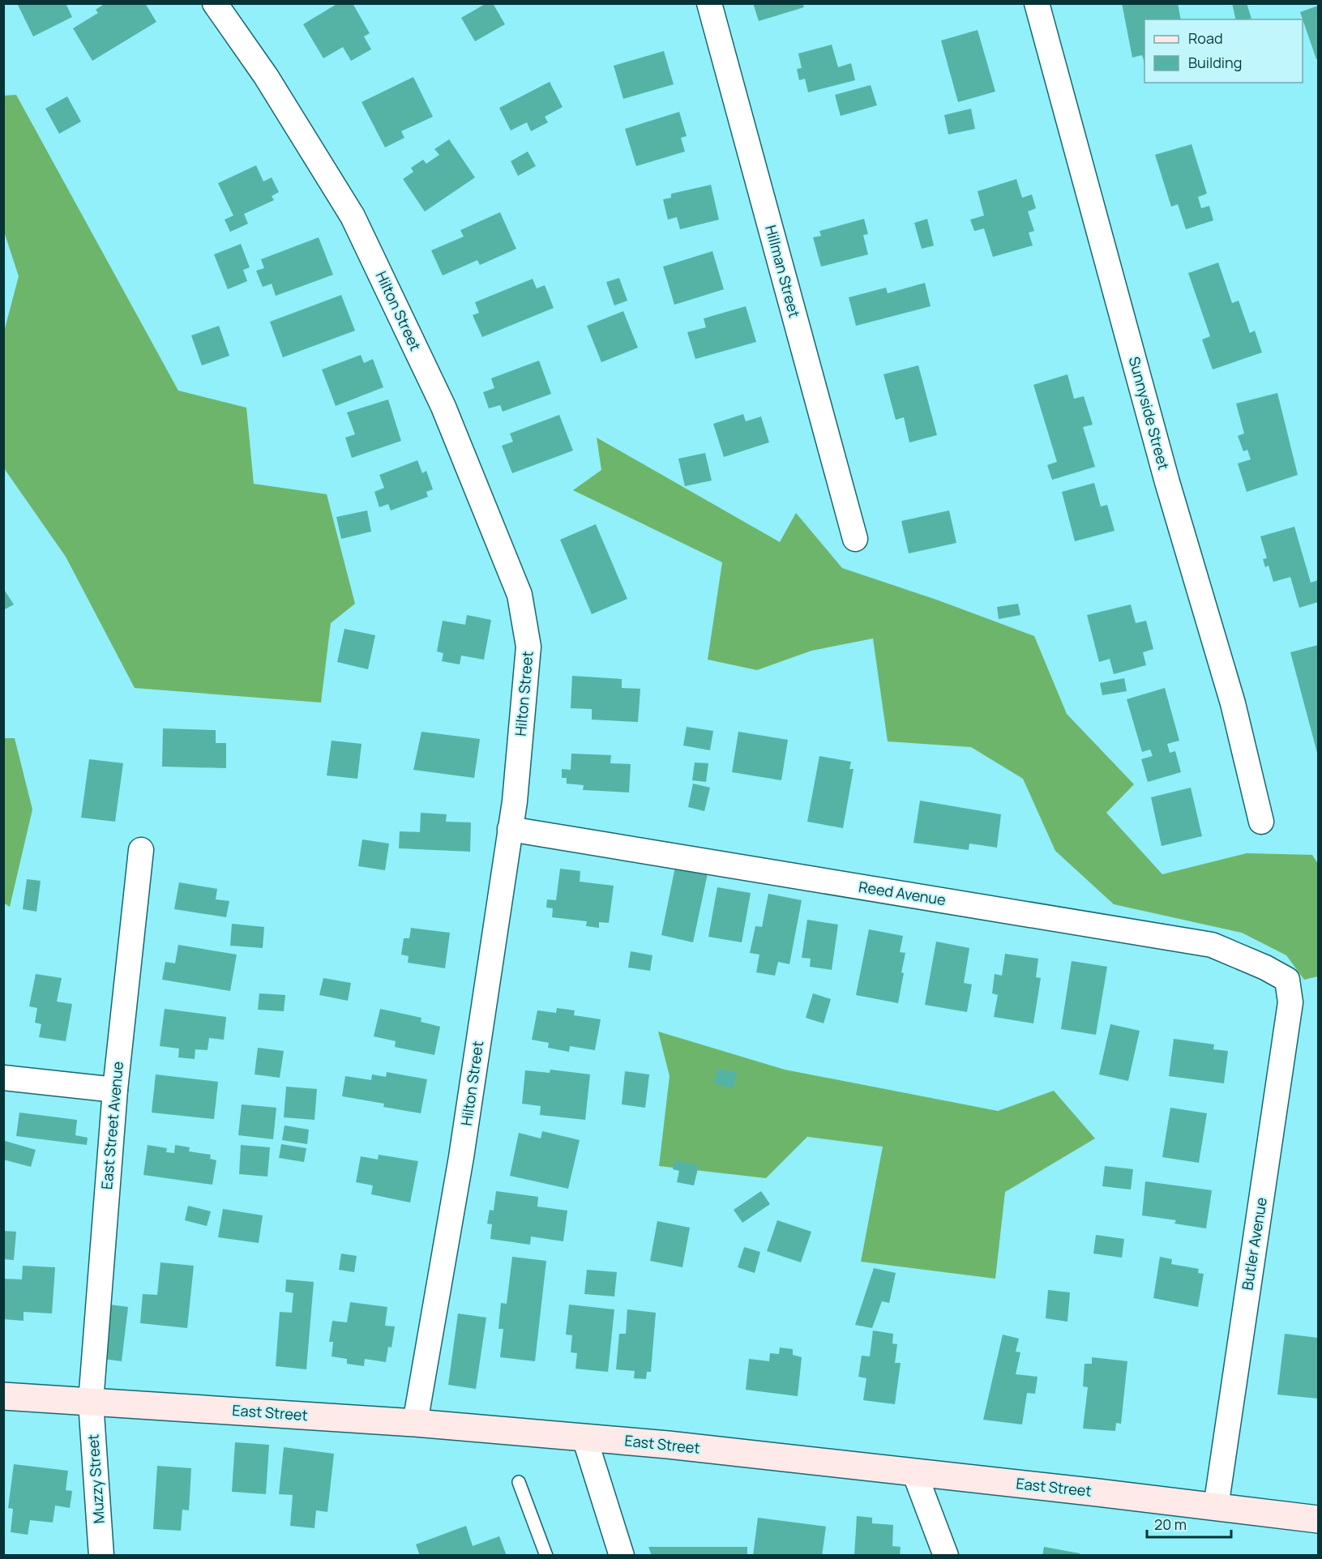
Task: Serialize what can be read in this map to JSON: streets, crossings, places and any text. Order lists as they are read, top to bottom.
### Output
{
  "streets": {
    "main road": ["East Street"],
    "street": [
      "Hillman Street",
      "Hilton Street",
      "Sunnyside Street",
      "Reed Avenue",
      "East Street Avenue",
      "Butler Avenue",
      "Muzzy Street"
    ]
  },
  "crossings": [
    ["Hilton Street", "Reed Avenue"],
    ["Hilton Street", "East Street"],
    ["Reed Avenue", "Butler Avenue"],
    ["East Street Avenue", "East Street"],
    ["East Street Avenue", "Muzzy Street"],
    ["Butler Avenue", "East Street"],
    ["East Street", "Muzzy Street"]
  ],
  "legend": ["Road", "Building"],
  "scale_bar": "20 m"
}
